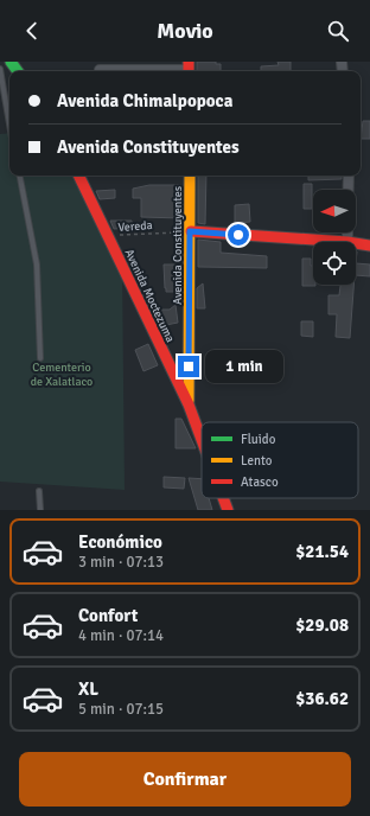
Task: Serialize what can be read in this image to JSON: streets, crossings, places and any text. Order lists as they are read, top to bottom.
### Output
{
  "streets": {
    "main road": ["Avenida Constituyentes", "Avenida Moctezuma"],
    "path": ["Vereda"]
  },
  "crossings": [
    ["Vereda", "Avenida Constituyentes"],
    ["Vereda", "Avenida Moctezuma"],
    ["Avenida Constituyentes", "Avenida Moctezuma"]
  ],
  "parks": ["Cementerio de Xalatlaco"],
  "legend": ["Fluido", "Lento", "Atasco"],
  "north": "left",
  "page": {
    "header": "Movio",
    "banner": ["Avenida Chimalpopoca", "Avenida Constituyentes"],
    "bubble": "1 min",
    "list": [
      {
        "name": "Económico",
        "note": "3 min · 07:13",
        "value": "$21.54"
      },
      {
        "name": "Confort",
        "note": "4 min · 07:14",
        "value": "$29.08"
      },
      {
        "name": "XL",
        "note": "5 min · 07:15",
        "value": "$36.62"
      }
    ],
    "buttons": "Confirmar"
  }
}
